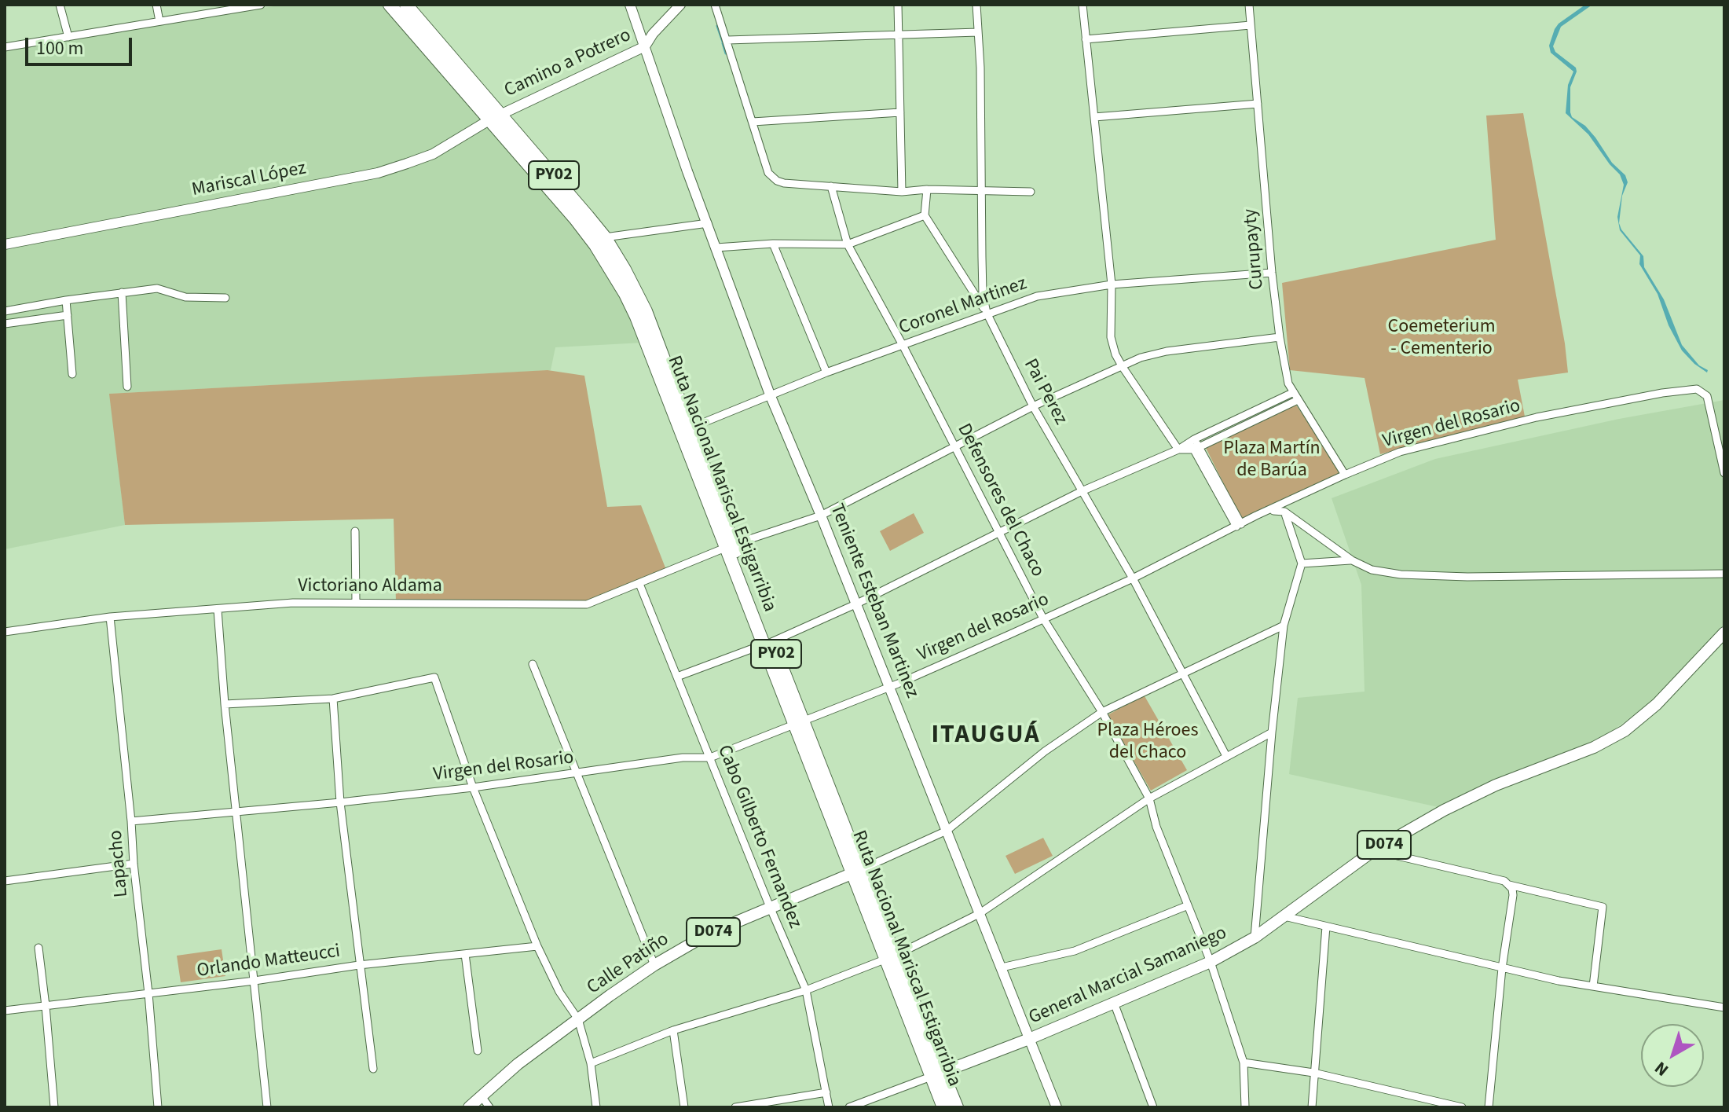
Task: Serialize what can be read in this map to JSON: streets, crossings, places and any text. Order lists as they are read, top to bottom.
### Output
{
  "streets": {
    "highway": ["PY02", "Ruta Nacional Mariscal Estigarribia"],
    "main road": ["D074", "Calle Patiño", "General Marcial Samaniego"],
    "street": [
      "Camino a Potrero",
      "Mariscal López",
      "Curupayty",
      "Coronel Martinez",
      "Pai Perez",
      "Virgen del Rosario",
      "Defensores del Chaco",
      "Victoriano Aldama",
      "Teniente Esteban Martinez",
      "Cabo Gilberto Fernandez",
      "Lapacho",
      "Orlando Matteucci"
    ]
  },
  "crossings": [
    ["Camino a Potrero", "Mariscal López"],
    ["Camino a Potrero", "Ruta Nacional Mariscal Estigarribia"],
    ["Camino a Potrero", "Teniente Esteban Martinez"],
    ["Mariscal López", "Ruta Nacional Mariscal Estigarribia"],
    ["Curupayty", "Coronel Martinez"],
    ["Curupayty", "Virgen del Rosario"],
    ["Curupayty", "Victoriano Aldama"],
    ["Coronel Martinez", "Pai Perez"],
    ["Coronel Martinez", "Ruta Nacional Mariscal Estigarribia"],
    ["Coronel Martinez", "Defensores del Chaco"],
    ["Coronel Martinez", "Teniente Esteban Martinez"],
    ["Pai Perez", "Virgen del Rosario"],
    ["Pai Perez", "Victoriano Aldama"],
    ["Virgen del Rosario", "Ruta Nacional Mariscal Estigarribia"],
    ["Virgen del Rosario", "Defensores del Chaco"],
    ["Virgen del Rosario", "Teniente Esteban Martinez"],
    ["Virgen del Rosario", "Cabo Gilberto Fernandez"],
    ["Virgen del Rosario", "Lapacho"],
    ["Ruta Nacional Mariscal Estigarribia", "Victoriano Aldama"],
    ["Ruta Nacional Mariscal Estigarribia", "Calle Patiño"],
    ["Ruta Nacional Mariscal Estigarribia", "General Marcial Samaniego"],
    ["Defensores del Chaco", "Victoriano Aldama"],
    ["Defensores del Chaco", "General Marcial Samaniego"],
    ["Victoriano Aldama", "Teniente Esteban Martinez"],
    ["Victoriano Aldama", "Cabo Gilberto Fernandez"],
    ["Victoriano Aldama", "Lapacho"],
    ["Teniente Esteban Martinez", "General Marcial Samaniego"],
    ["Cabo Gilberto Fernandez", "Calle Patiño"],
    ["Lapacho", "Orlando Matteucci"]
  ],
  "districts": ["ITAUGUÁ"],
  "parks": ["Coemeterium - Cementerio", "Plaza Martín de Barúa", "Plaza Héroes del Chaco"],
  "scale_bar": "100 m",
  "north": "bottom left"
}
